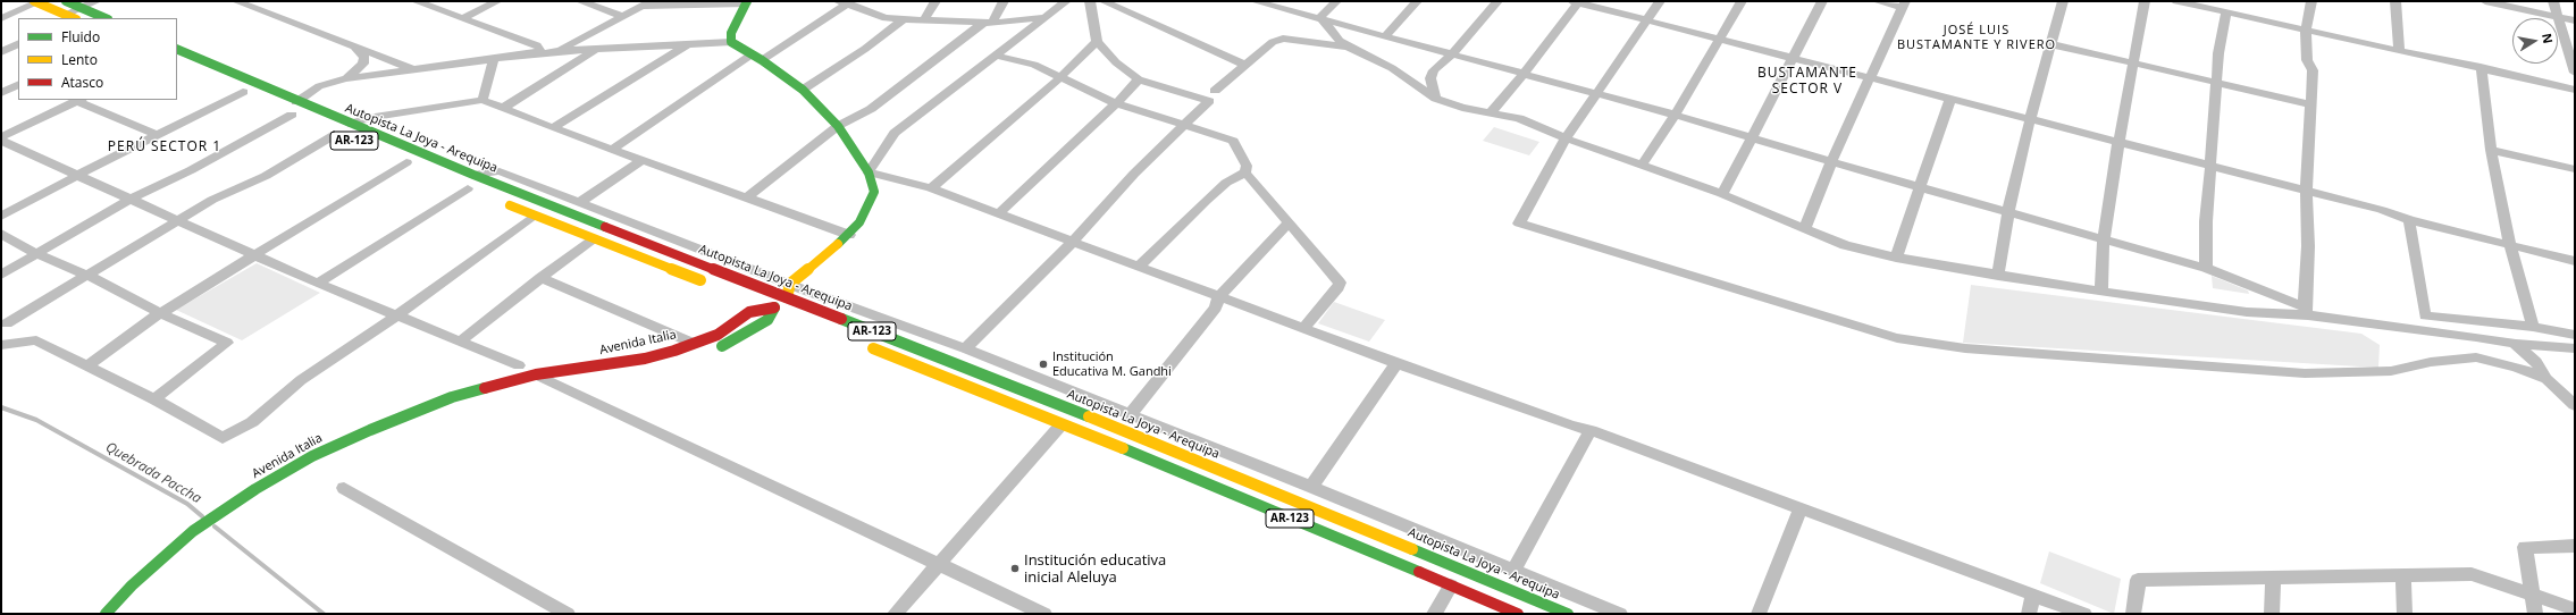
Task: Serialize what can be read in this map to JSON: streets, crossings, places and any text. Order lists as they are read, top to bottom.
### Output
{
  "streets": {
    "main road": ["Autopista La Joya - Arequipa", "AR-123", "Avenida Italia"]
  },
  "districts": ["JOSÉ LUIS BUSTAMANTE Y RIVERO", "BUSTAMANTE SECTOR V", "PERÚ SECTOR 1"],
  "water": ["Quebrada Paccha"],
  "places": ["Institución Educativa M. Gandhi", "Institución educativa inicial Aleluya"],
  "legend": ["Fluido", "Lento", "Atasco"],
  "north": "right"
}
